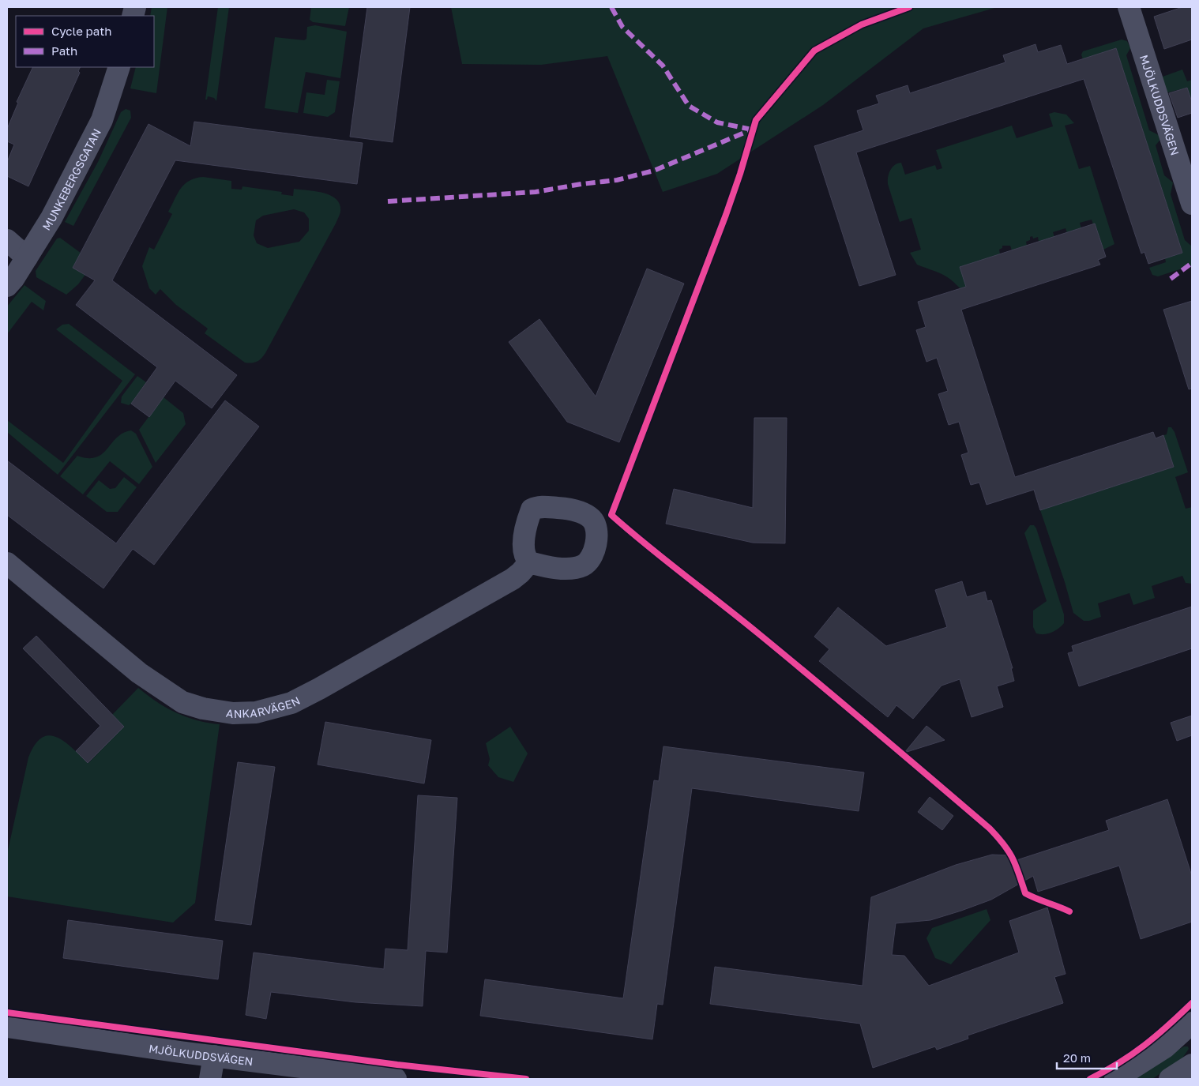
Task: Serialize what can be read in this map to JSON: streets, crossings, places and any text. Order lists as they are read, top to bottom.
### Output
{
  "streets": {
    "street": ["MJÖLKUDDSVÄGEN", "MUNKEBERGSGATAN", "ANKARVÄGEN"]
  },
  "legend": ["Cycle path", "Path"],
  "scale_bar": "20 m"
}
